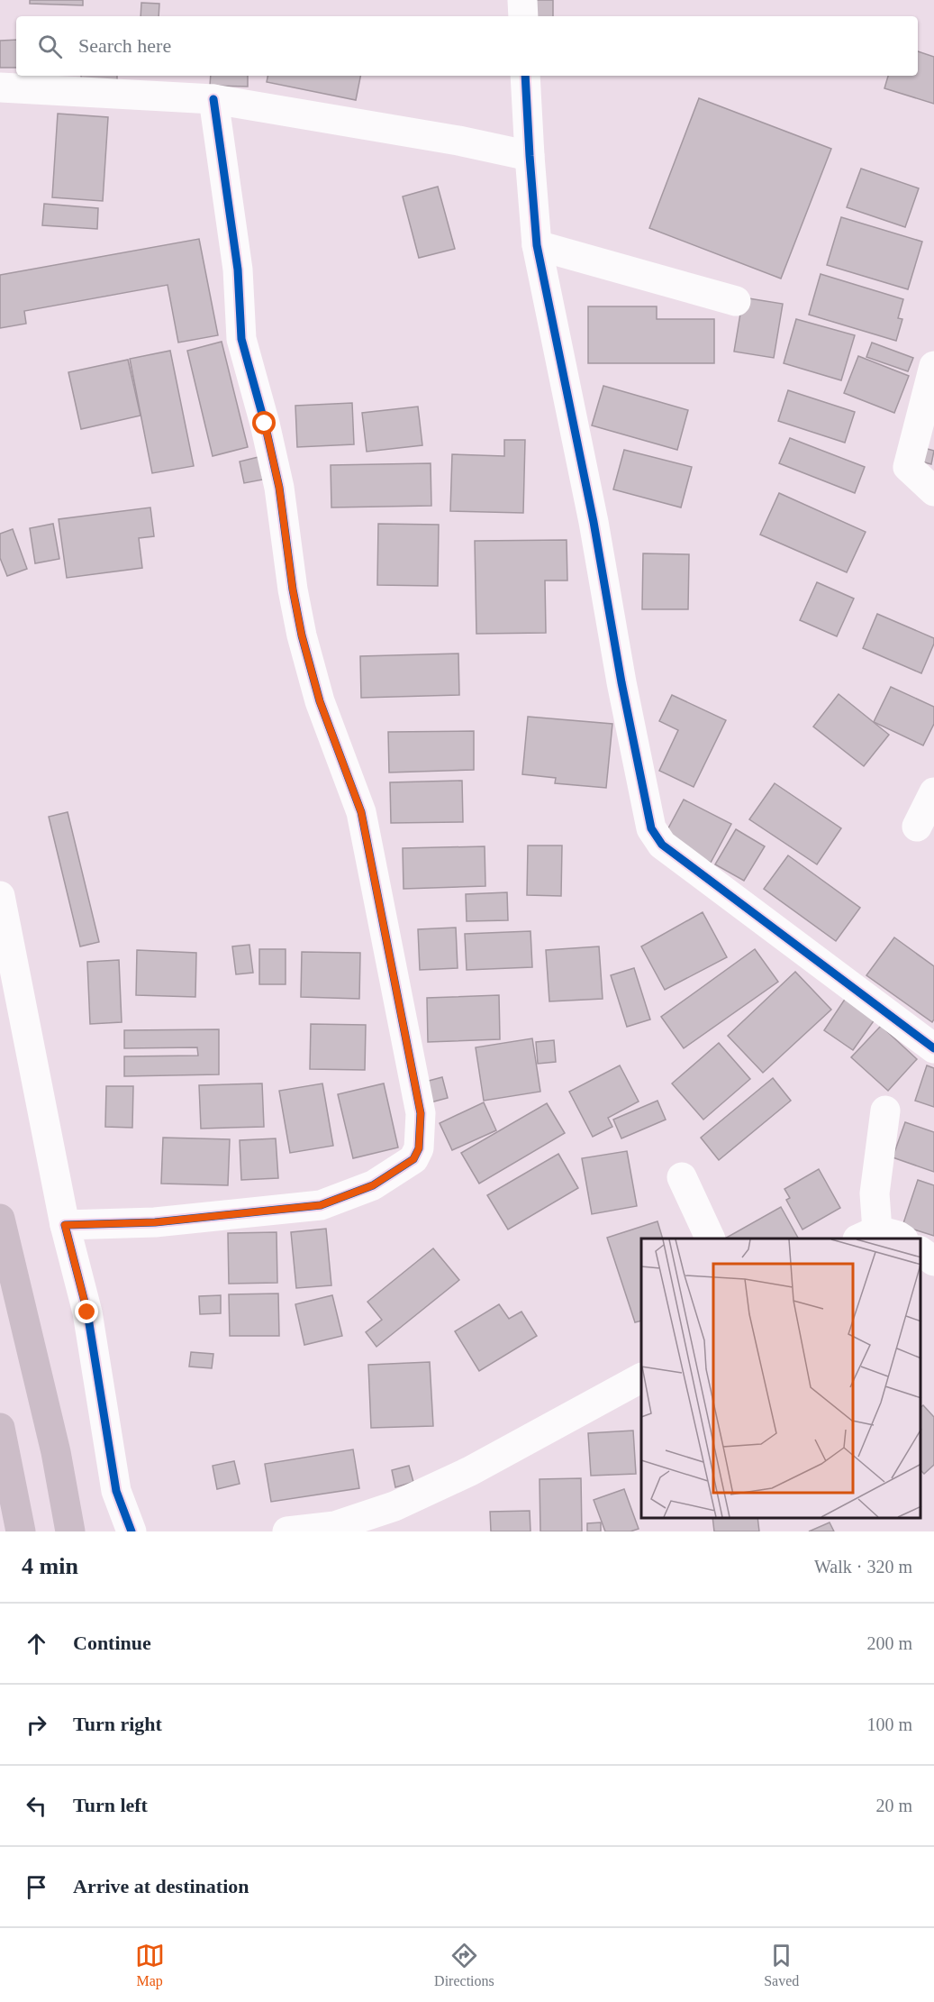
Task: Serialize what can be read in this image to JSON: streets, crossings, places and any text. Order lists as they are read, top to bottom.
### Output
{
  "page": {
    "search": "Search here",
    "heading": ["4 min", "Walk · 320 m"],
    "list": [
      ["Continue", "200 m"],
      ["Turn right", "100 m"],
      ["Turn left", "20 m"],
      "Arrive at destination"
    ],
    "nav": ["Map", "Directions", "Saved"]
  }
}
